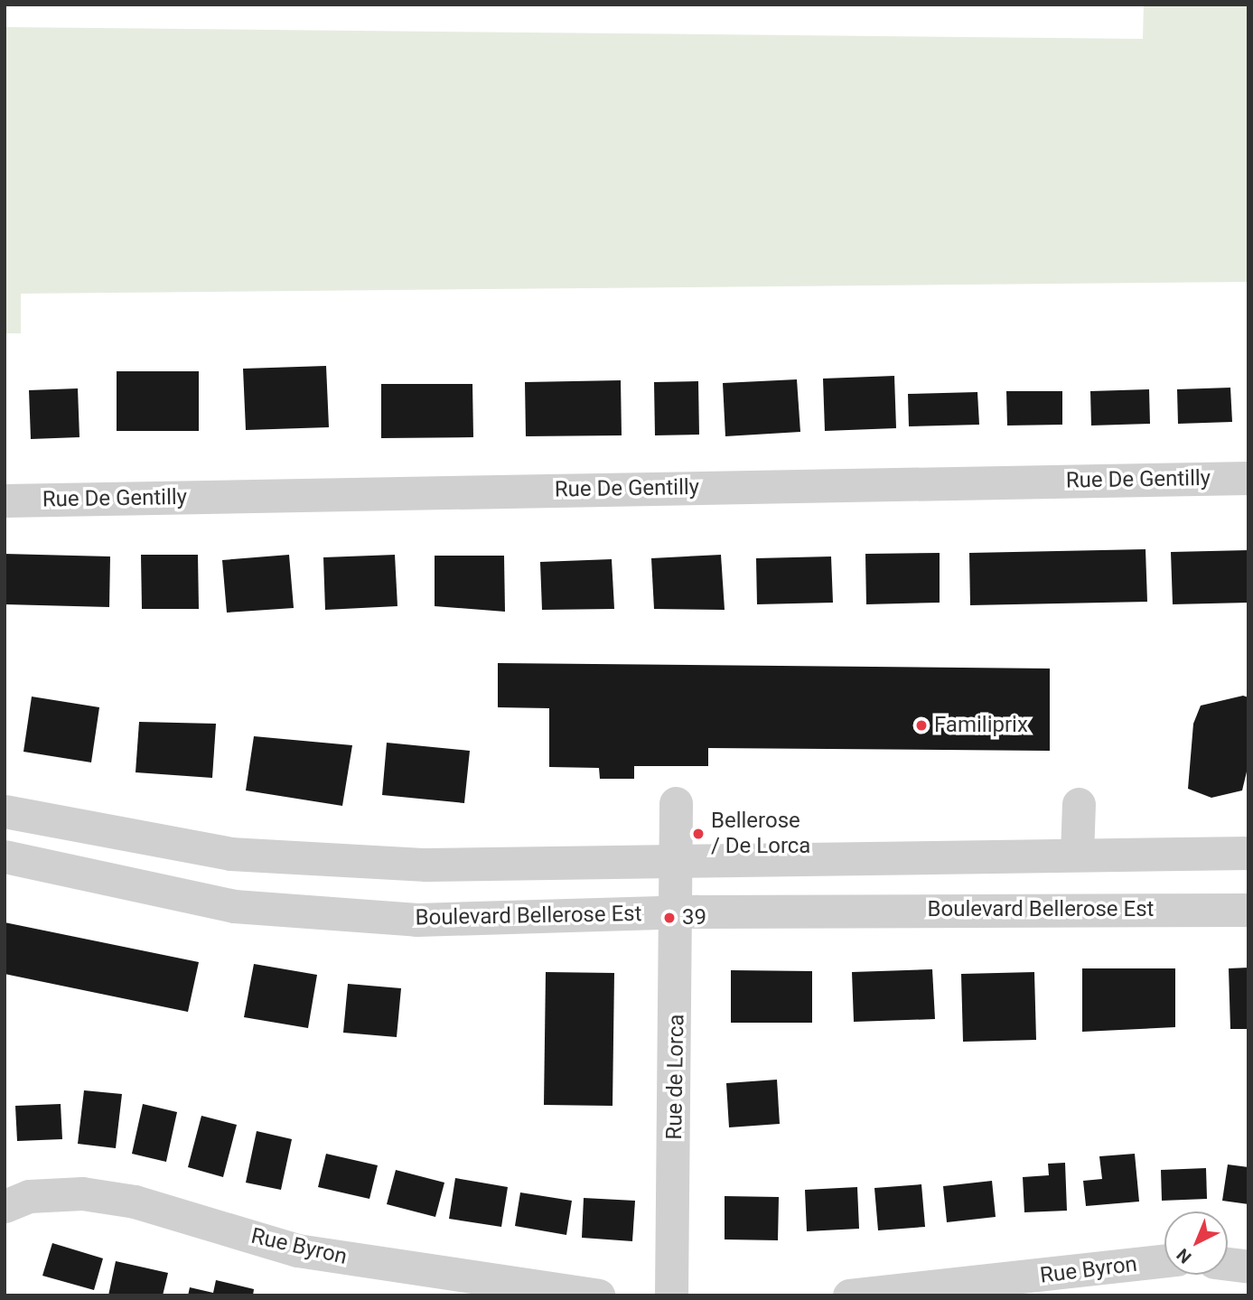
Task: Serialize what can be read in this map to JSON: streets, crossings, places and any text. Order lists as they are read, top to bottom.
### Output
{
  "streets": {
    "street": [
      "Rue De Gentilly",
      "Boulevard Bellerose Est",
      "Rue de Lorca",
      "Rue Byron"
    ]
  },
  "crossings": [
    ["Boulevard Bellerose Est", "Rue de Lorca"]
  ],
  "places": ["Familiprix", "Bellerose / De Lorca", "39"],
  "north": "bottom left"
}
